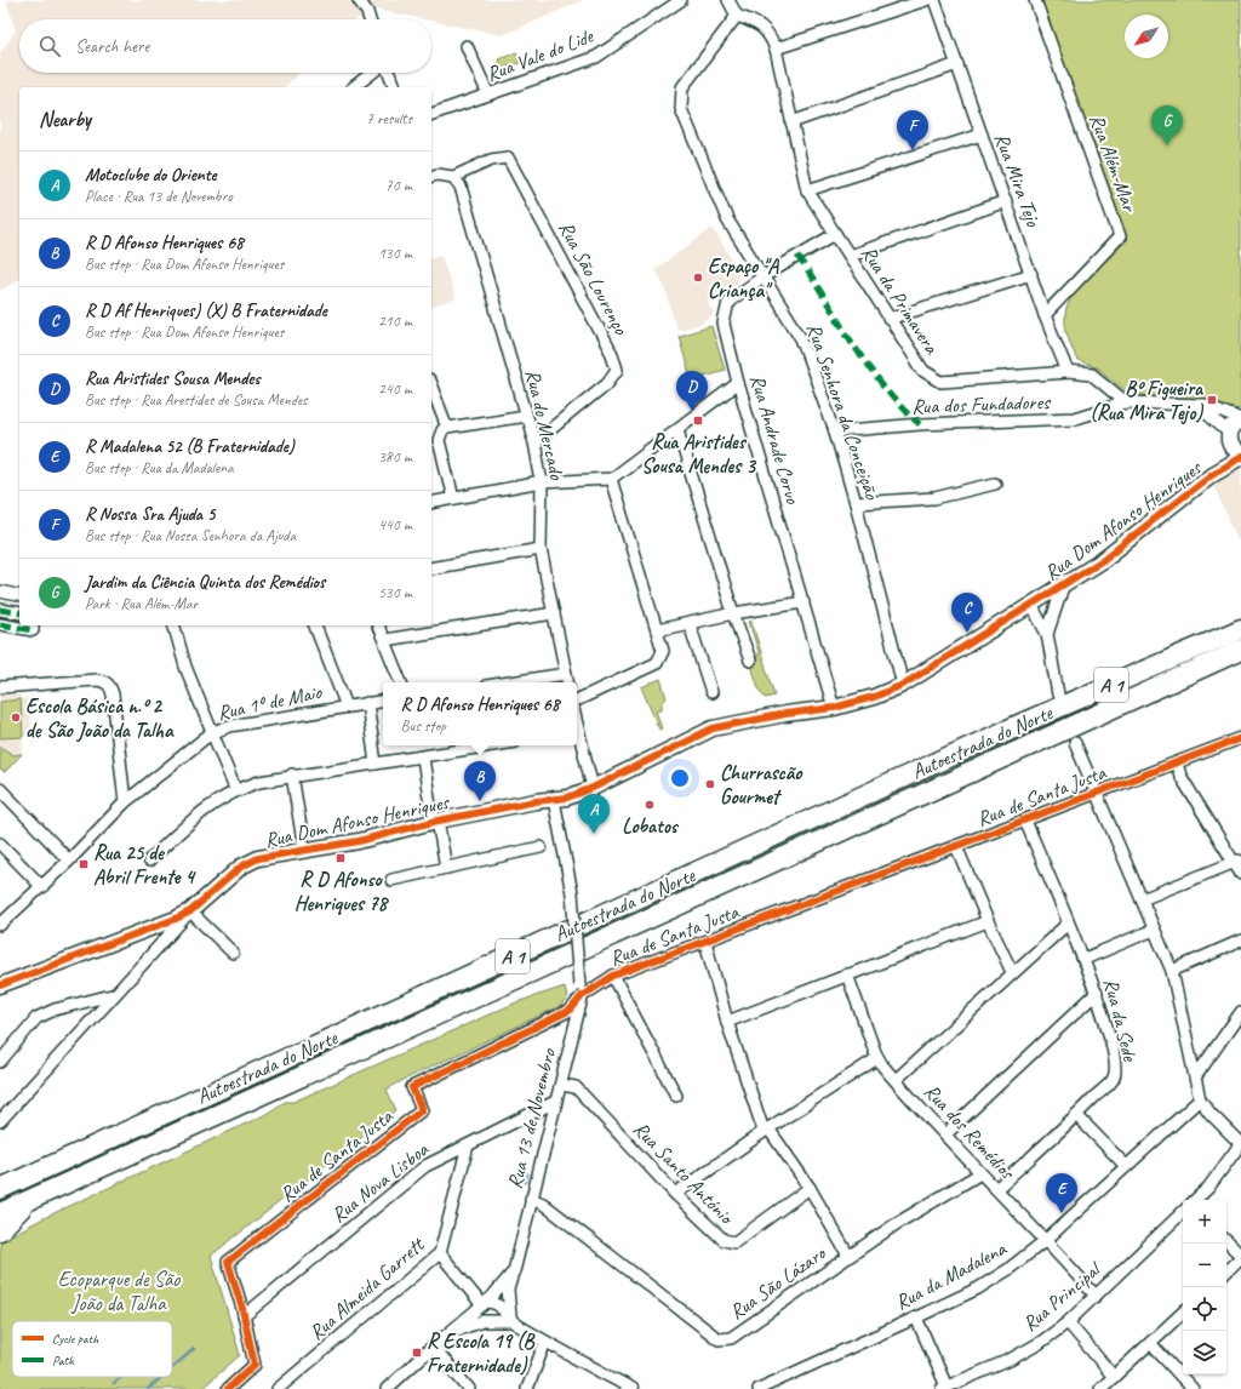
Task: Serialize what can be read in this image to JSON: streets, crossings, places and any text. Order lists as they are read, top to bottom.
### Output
{
  "streets": {
    "highway": ["A 1", "Autoestrada do Norte"],
    "street": [
      "Rua Vale do Lide",
      "Rua Além-Mar",
      "Rua Mira Tejo",
      "Rua São Lourenço",
      "Rua da Primavera",
      "Rua dos Fundadores",
      "Rua Senhora da Conceição",
      "Rua do Mercado",
      "Rua Andrade Corvo",
      "Rua Dom Afonso Henriques",
      "Rua 1º de Maio",
      "Rua de Santa Justa",
      "Rua da Sede",
      "Rua 13 de Novembro",
      "Rua dos Remédios",
      "Rua Santo António",
      "Rua Nova Lisboa",
      "Rua da Madalena",
      "Rua São Lázaro",
      "Rua Almeida Garrett",
      "Rua Principal"
    ]
  },
  "crossings": [
    ["Rua Além-Mar", "Rua Mira Tejo"],
    ["Rua Mira Tejo", "Rua da Primavera"],
    ["Rua São Lourenço", "Rua do Mercado"],
    ["Rua da Primavera", "Rua dos Fundadores"],
    ["Rua da Primavera", "Rua Senhora da Conceição"],
    ["Rua da Primavera", "Rua Andrade Corvo"],
    ["Rua dos Fundadores", "Rua Senhora da Conceição"],
    ["Rua Senhora da Conceição", "Rua Andrade Corvo"],
    ["Rua Senhora da Conceição", "Rua Dom Afonso Henriques"],
    ["Rua Andrade Corvo", "Rua Dom Afonso Henriques"],
    ["Rua Dom Afonso Henriques", "Rua 13 de Novembro"],
    ["Rua de Santa Justa", "Rua da Sede"],
    ["Rua de Santa Justa", "Rua 13 de Novembro"],
    ["Rua de Santa Justa", "Rua Nova Lisboa"],
    ["Rua da Sede", "Rua dos Remédios"],
    ["Rua 13 de Novembro", "Rua Santo António"],
    ["Rua 13 de Novembro", "Rua Nova Lisboa"],
    ["Rua 13 de Novembro", "Rua São Lázaro"],
    ["Rua dos Remédios", "Rua da Madalena"],
    ["Rua dos Remédios", "Rua São Lázaro"],
    ["Rua dos Remédios", "Rua Principal"],
    ["Rua Nova Lisboa", "Rua Almeida Garrett"]
  ],
  "parks": ["Ecoparque de São João da Talha"],
  "places": {
    "other": [
      "Espaço \"A Criança\"",
      "Escola Básica n.º 2 de São João da Talha",
      "Churrascão Gourmet",
      "Lobatos"
    ],
    "transit": [
      "Bº Figueira (Rua Mira Tejo)",
      "Rua Aristides Sousa Mendes 3",
      "R D Afonso Henriques 78",
      "Rua 25 de Abril Frente 4",
      "R Escola 19 (B Fraternidade)"
    ]
  },
  "legend": ["Cycle path", "Path"],
  "north": "bottom left",
  "page": {
    "search": "Search here",
    "heading": ["Nearby", "7 results"],
    "pins": [
      "G",
      "F",
      "D",
      "C",
      "B",
      "A",
      "E"
    ],
    "list": [
      {
        "mark": "A",
        "name": "Motoclube do Oriente",
        "note": "Place · Rua 13 de Novembro",
        "value": "70 m"
      },
      {
        "mark": "B",
        "name": "R D Afonso Henriques 68",
        "note": "Bus stop · Rua Dom Afonso Henriques",
        "value": "130 m"
      },
      {
        "mark": "C",
        "name": "R D Af Henriques) (X) B Fraternidade",
        "note": "Bus stop · Rua Dom Afonso Henriques",
        "value": "210 m"
      },
      {
        "mark": "D",
        "name": "Rua Aristides Sousa Mendes",
        "note": "Bus stop · Rua Arestides de Sousa Mendes",
        "value": "240 m"
      },
      {
        "mark": "E",
        "name": "R Madalena 52 (B Fraternidade)",
        "note": "Bus stop · Rua da Madalena",
        "value": "380 m"
      },
      {
        "mark": "F",
        "name": "R Nossa Sra Ajuda 5",
        "note": "Bus stop · Rua Nossa Senhora da Ajuda",
        "value": "440 m"
      },
      {
        "mark": "G",
        "name": "Jardim da Ciência Quinta dos Remédios",
        "note": "Park · Rua Além-Mar",
        "value": "530 m"
      }
    ],
    "popup": ["R D Afonso Henriques 68", "Bus stop"],
    "map_buttons": ["+", "−"]
  }
}
